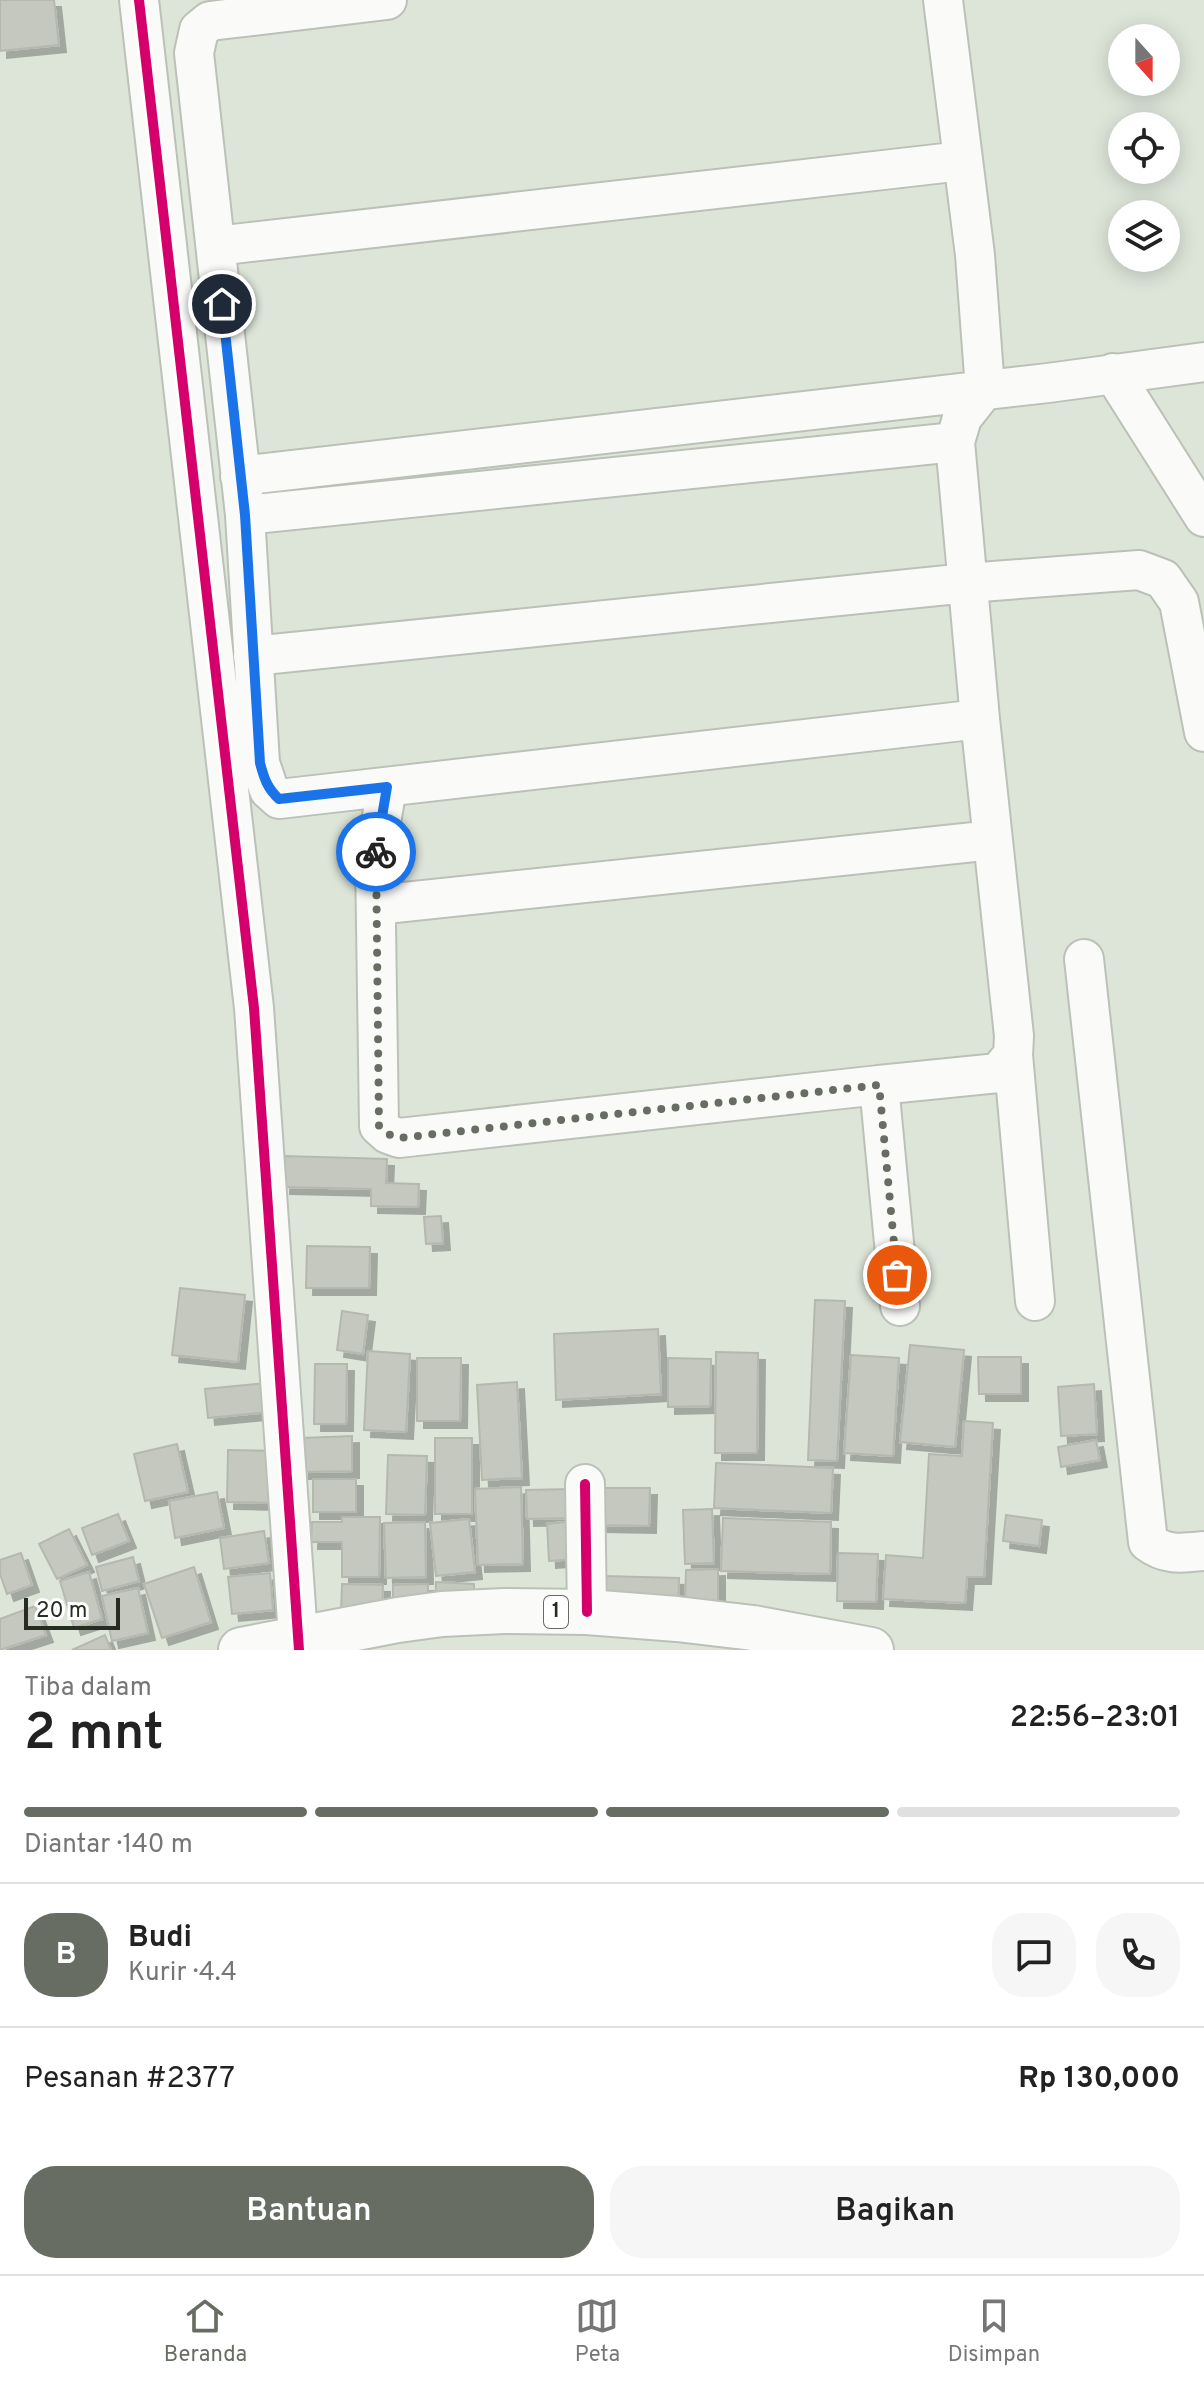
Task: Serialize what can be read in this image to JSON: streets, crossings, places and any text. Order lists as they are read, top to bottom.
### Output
{
  "streets": {
    "highway": ["1"]
  },
  "scale_bar": "20 m",
  "north": "bottom",
  "page": {
    "scale": "20 m",
    "heading": ["2 mnt", "Tiba dalam", "22:56–23:01"],
    "panel": [
      "Budi",
      "Kurir · 4.4",
      "Pesanan #2377",
      "Rp 130,000"
    ],
    "bar": "Diantar · 140 m",
    "round": "B",
    "buttons": ["Bantuan", "Bagikan"],
    "tabs": ["Beranda", "Peta", "Disimpan"]
  }
}
